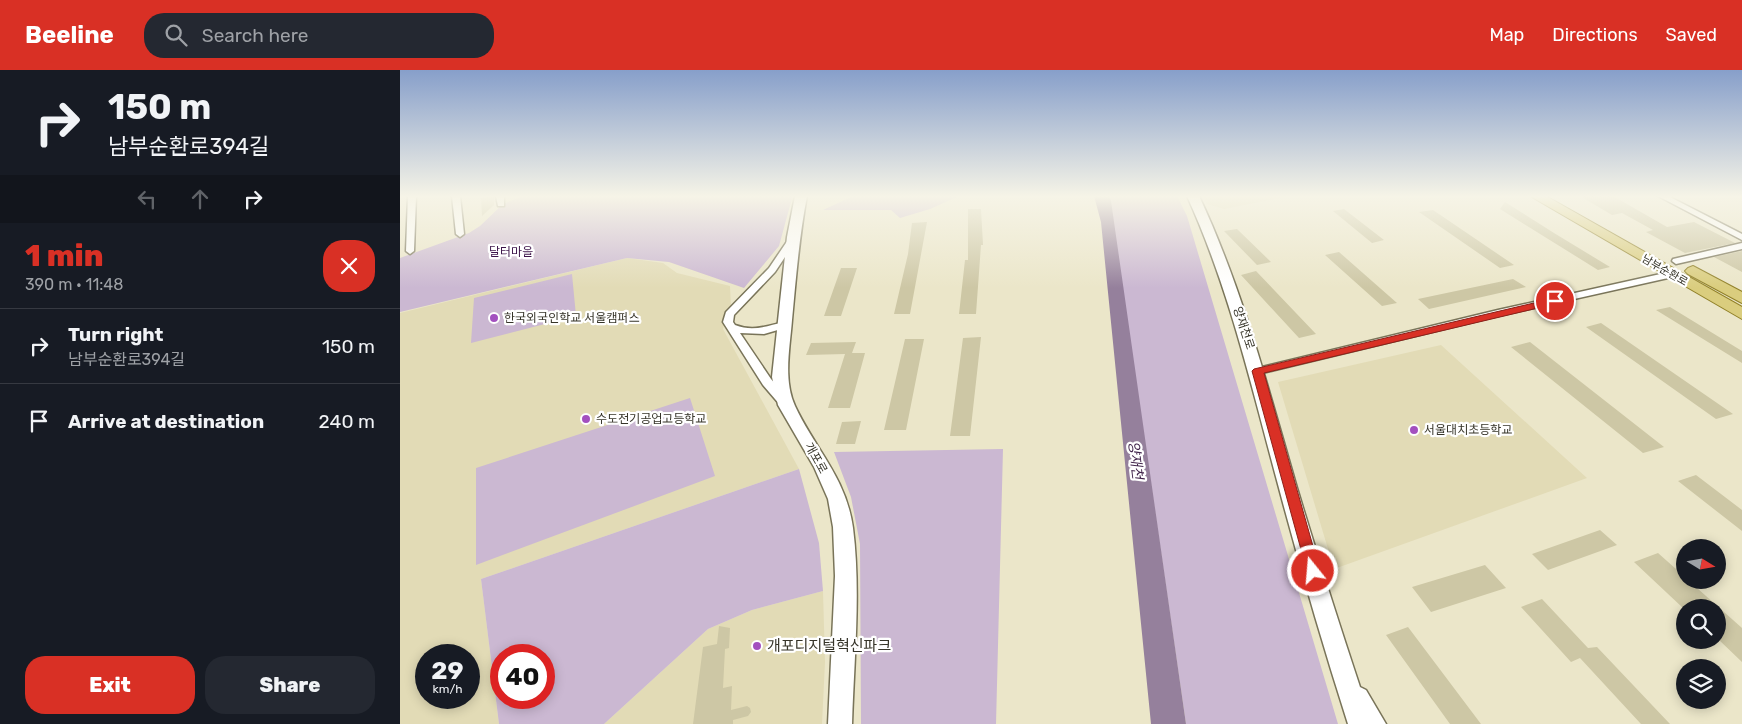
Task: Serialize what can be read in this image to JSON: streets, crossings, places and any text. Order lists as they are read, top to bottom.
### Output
{
  "streets": {
    "main road": ["남부순환로"],
    "street": ["양재천로", "개포로"]
  },
  "districts": ["달터마을"],
  "water": ["양재천"],
  "places": [
    "한국외국인학교 서울캠퍼스",
    "수도전기공업고등학교",
    "서울대치초등학교",
    "개포디지털혁신파크"
  ],
  "north": "right",
  "page": {
    "header": "Beeline",
    "search": "Search here",
    "nav": ["Map", "Directions", "Saved"],
    "turn": ["150 m", "남부순환로394길"],
    "heading": ["1 min", "390 m · 11:48"],
    "list": [
      {
        "name": "Turn right",
        "note": "남부순환로394길",
        "value": "150 m"
      },
      {
        "name": "Arrive at destination",
        "value": "240 m"
      }
    ],
    "speed": "29 km/h",
    "limit": "40",
    "buttons": ["Exit", "Share"]
  }
}
